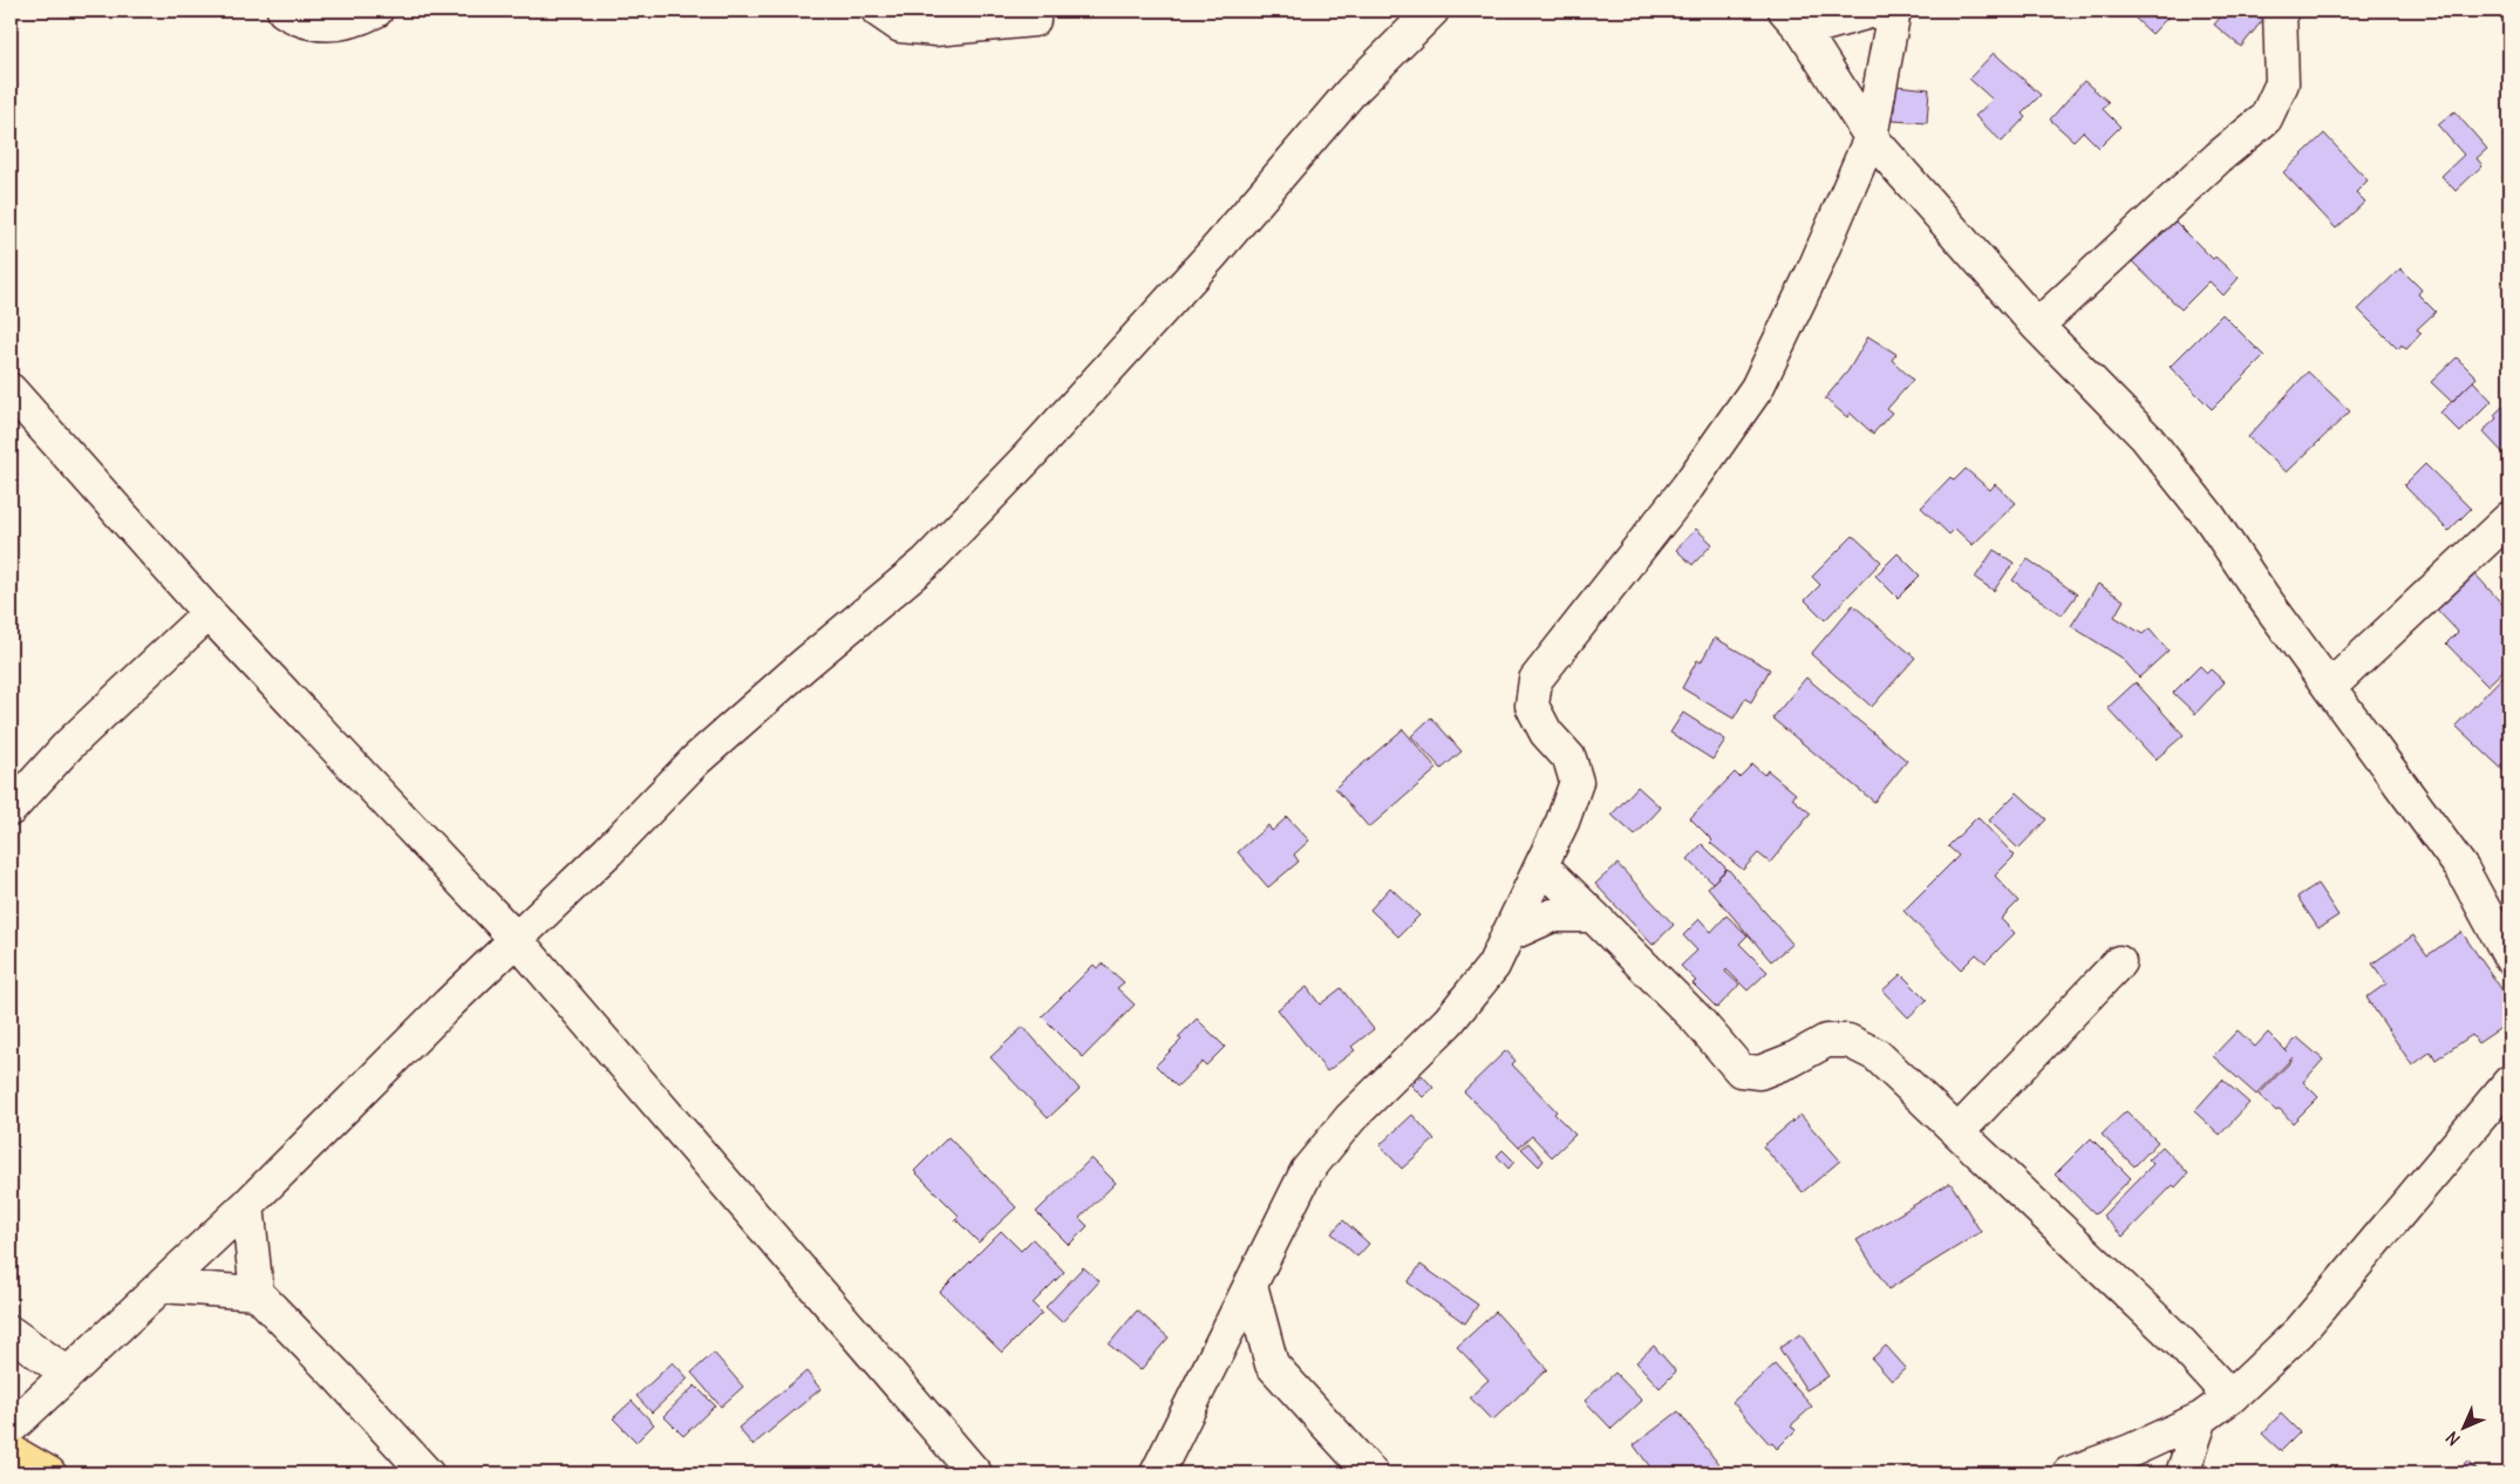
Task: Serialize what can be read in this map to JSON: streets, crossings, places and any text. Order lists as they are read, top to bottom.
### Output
{
  "north": "bottom left"
}
